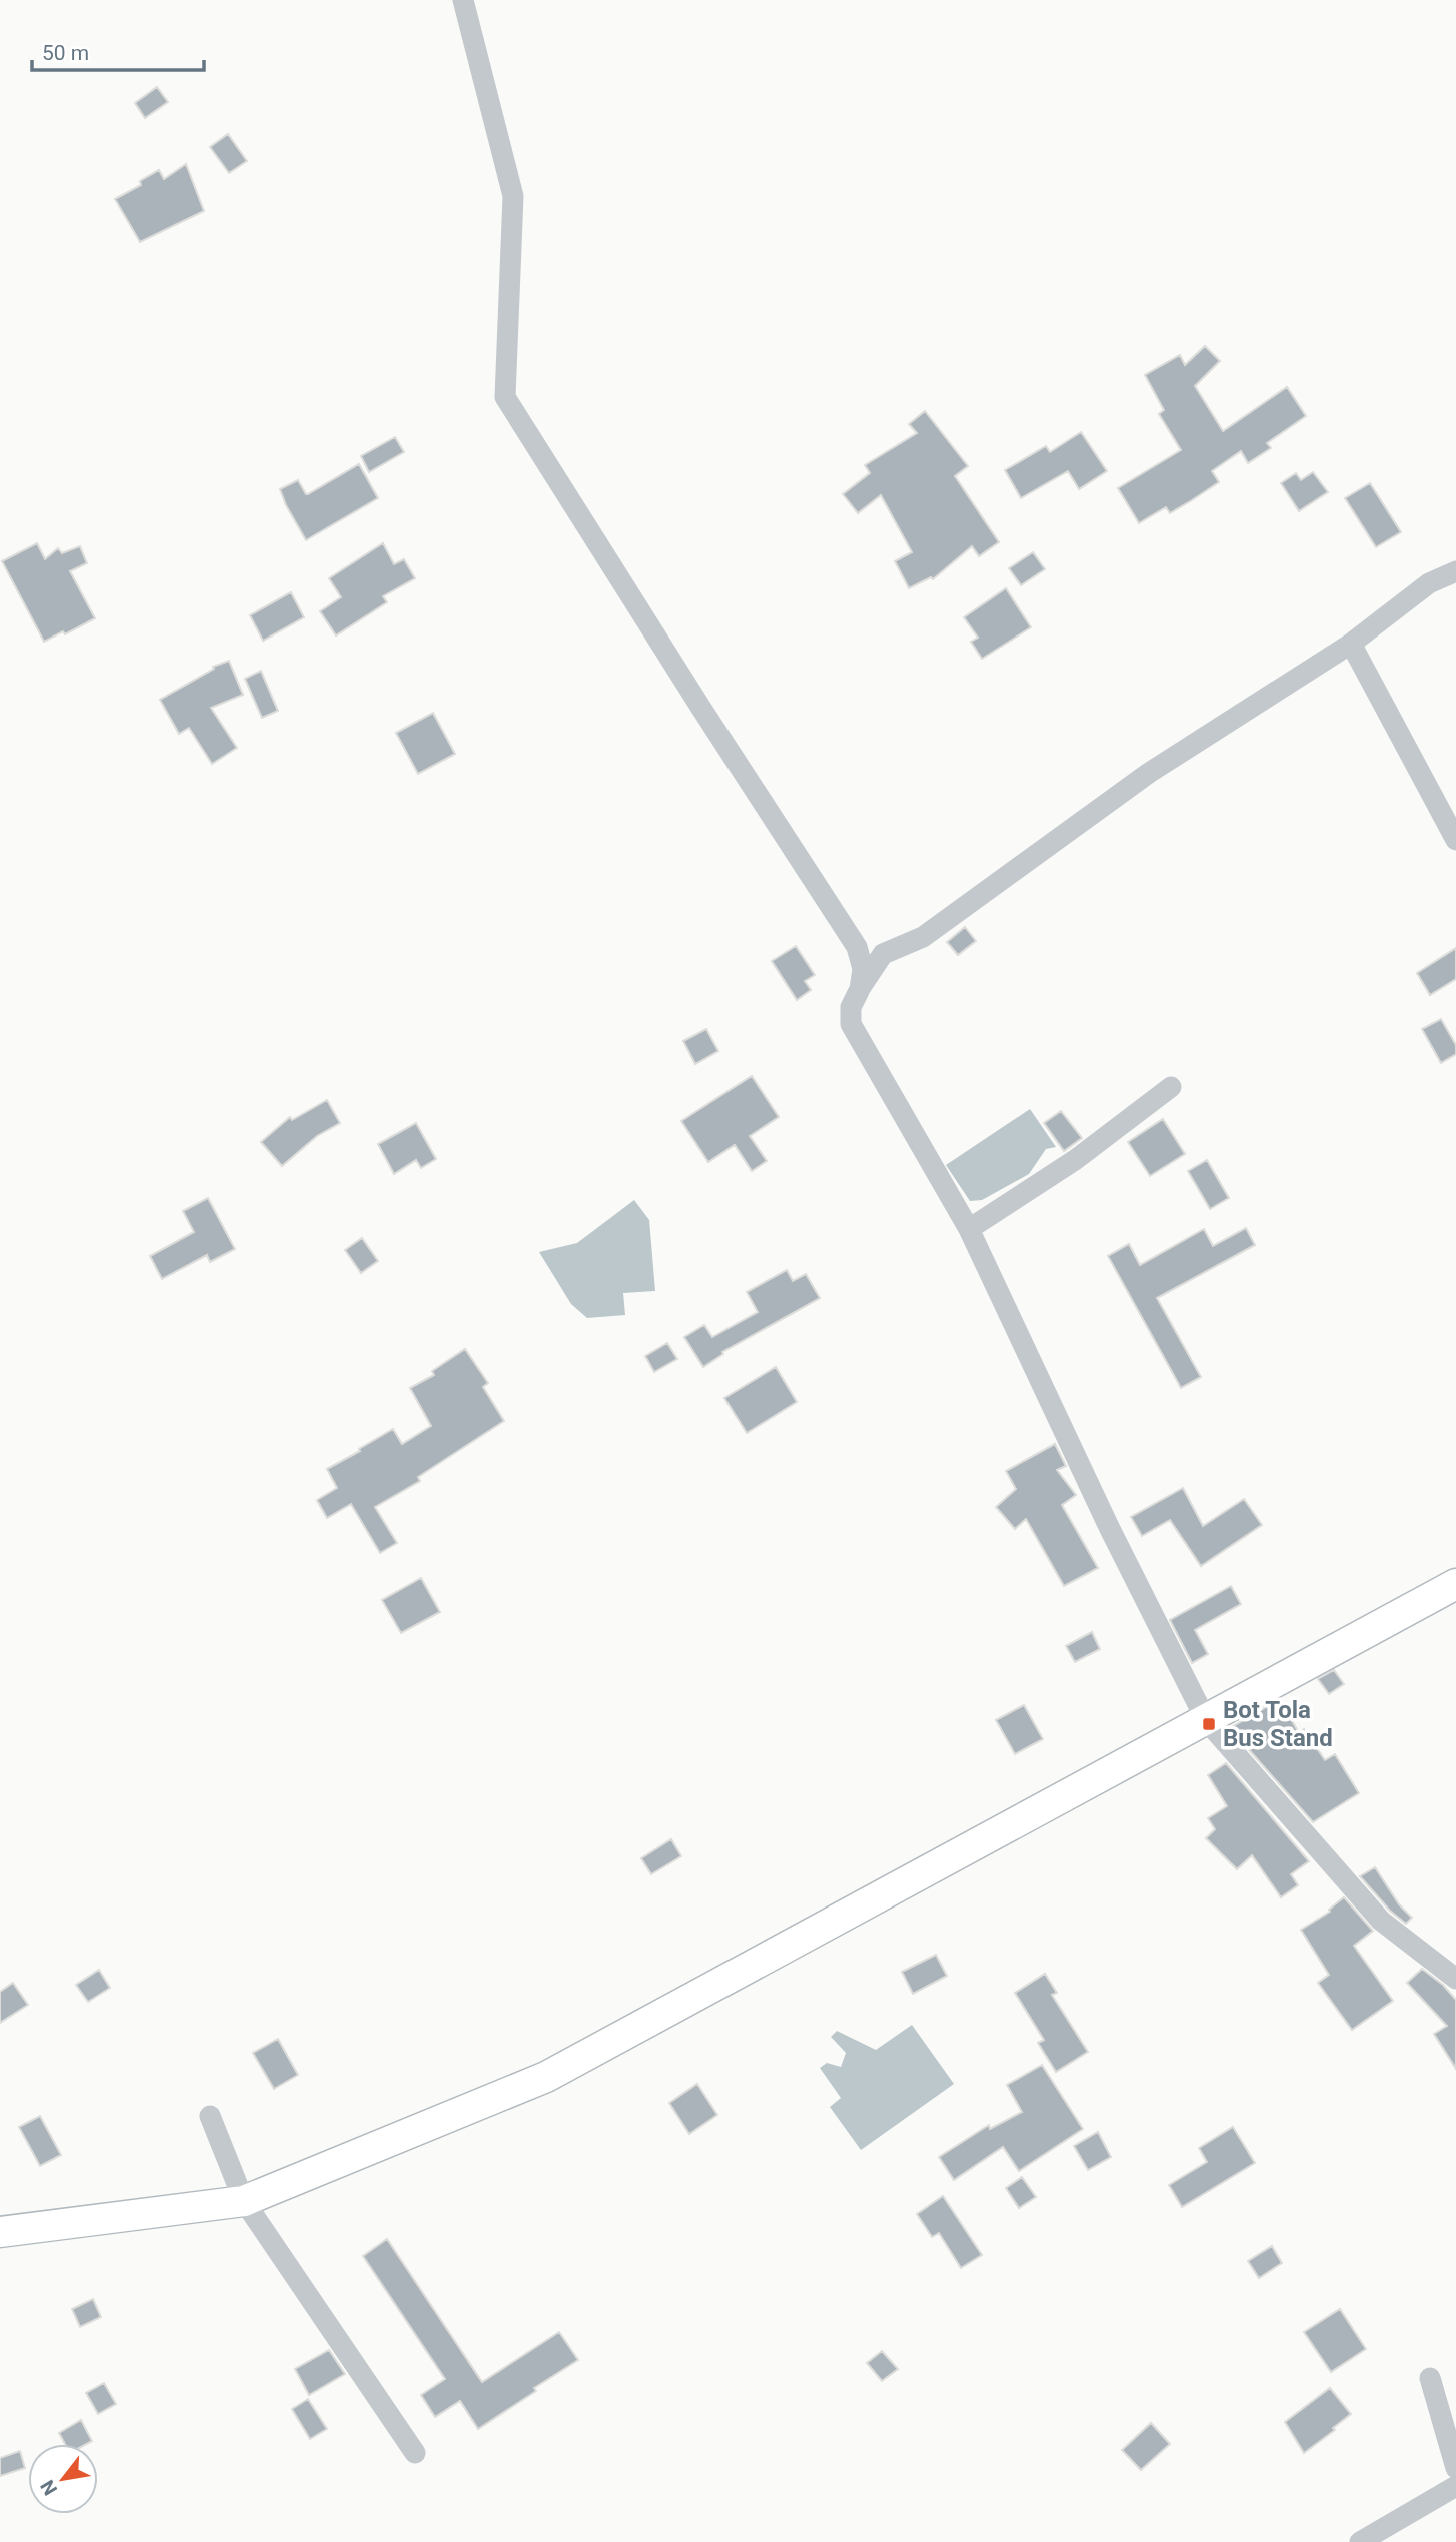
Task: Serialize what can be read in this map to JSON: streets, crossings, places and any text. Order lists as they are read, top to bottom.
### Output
{
  "places": {
    "transit": ["Bot Tola Bus Stand"]
  },
  "scale_bar": "50 m",
  "north": "bottom left"
}
